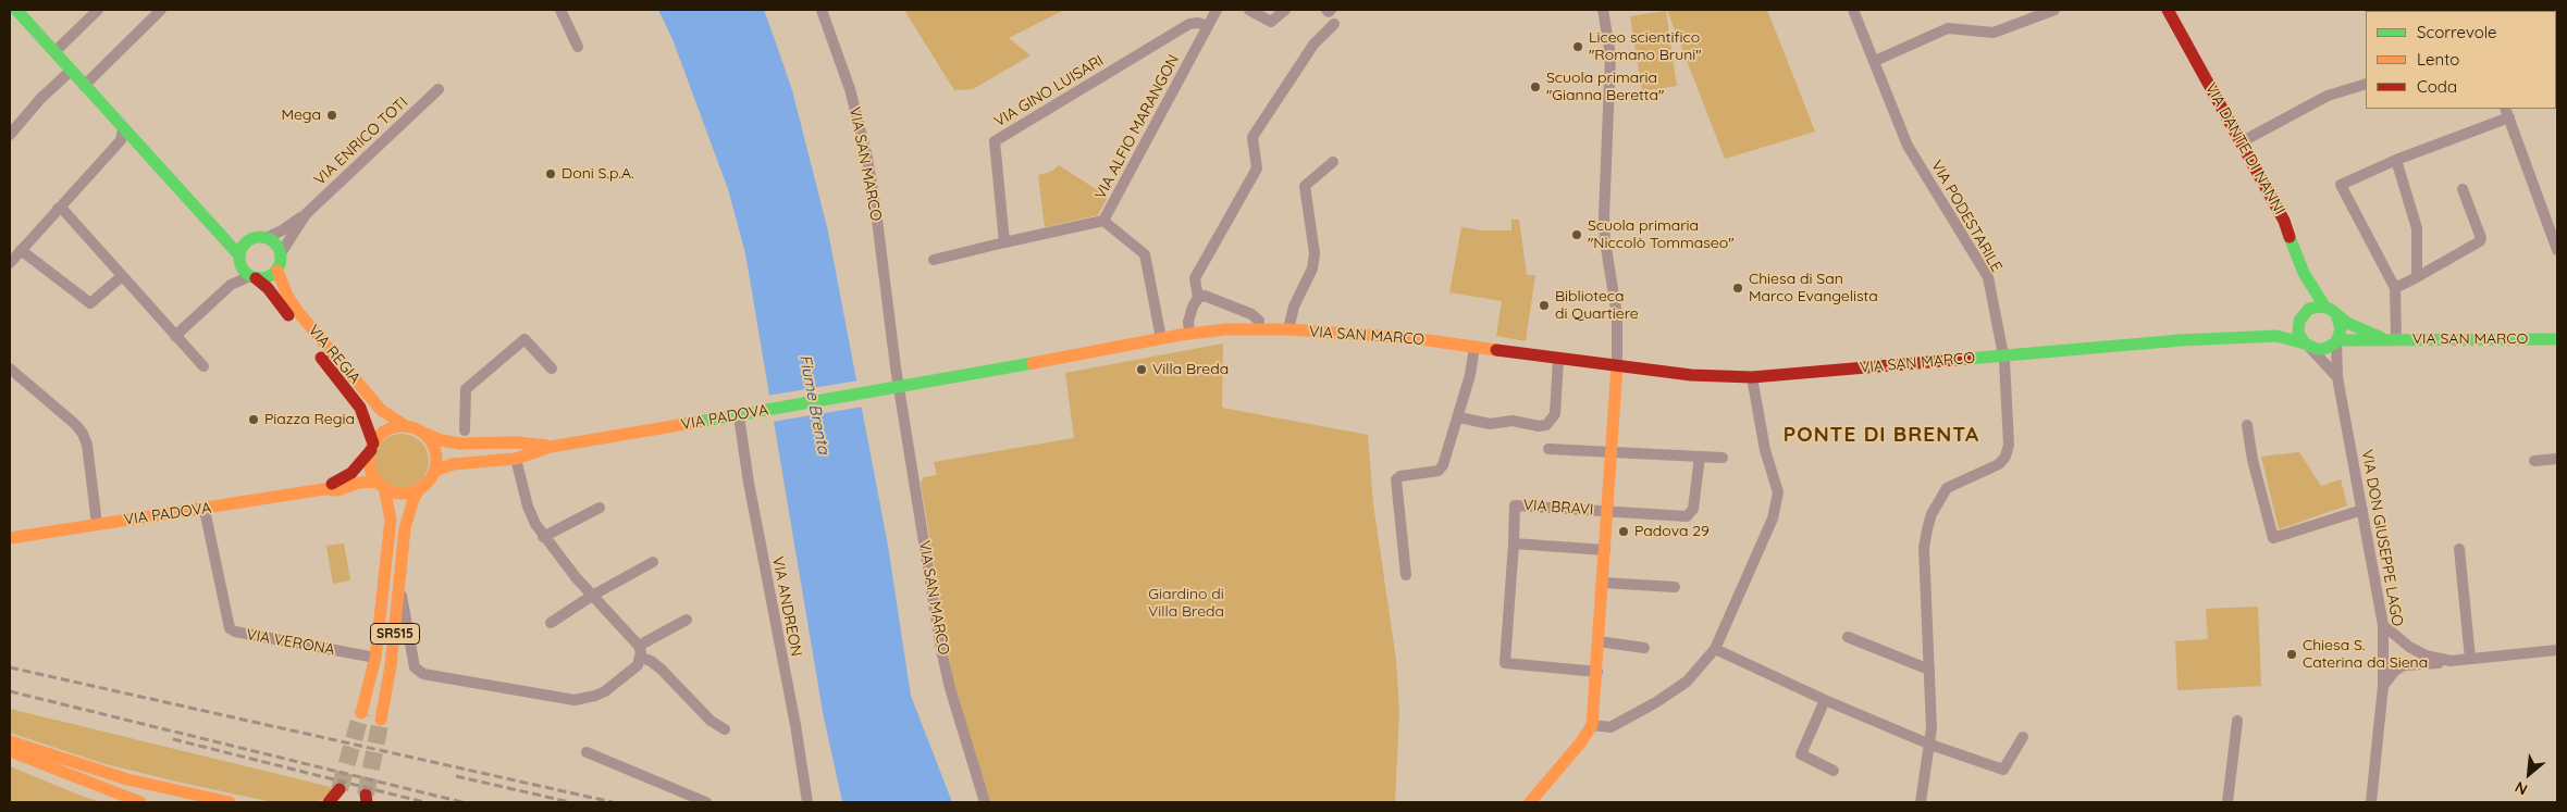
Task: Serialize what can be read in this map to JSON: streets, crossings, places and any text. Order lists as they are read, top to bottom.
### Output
{
  "streets": {
    "main road": [
      "VIA DANTE DI NANNI",
      "VIA SAN MARCO",
      "VIA REGIA",
      "VIA PADOVA",
      "VIA BRAVI",
      "SR515"
    ],
    "street": [
      "VIA GINO LUISARI",
      "VIA ALFIO MARANGON",
      "VIA ENRICO TOTI",
      "VIA PODESTARILE",
      "VIA DON GIUSEPPE LAGO",
      "VIA ANDREON",
      "VIA VERONA"
    ]
  },
  "crossings": [
    ["VIA GINO LUISARI", "VIA ALFIO MARANGON"],
    ["VIA ALFIO MARANGON", "VIA SAN MARCO"],
    ["VIA ENRICO TOTI", "VIA REGIA"],
    ["VIA DANTE DI NANNI", "VIA SAN MARCO"],
    ["VIA DANTE DI NANNI", "VIA DON GIUSEPPE LAGO"],
    ["VIA SAN MARCO", "VIA PODESTARILE"],
    ["VIA SAN MARCO", "VIA PADOVA"],
    ["VIA SAN MARCO", "VIA BRAVI"],
    ["VIA SAN MARCO", "VIA DON GIUSEPPE LAGO"],
    ["VIA REGIA", "VIA PADOVA"],
    ["VIA REGIA", "SR515"],
    ["VIA PADOVA", "VIA ANDREON"],
    ["VIA PADOVA", "SR515"],
    ["VIA PADOVA", "VIA VERONA"],
    ["SR515", "VIA VERONA"]
  ],
  "districts": ["PONTE DI BRENTA"],
  "water": ["Fiume Brenta"],
  "parks": ["Giardino di Villa Breda"],
  "places": [
    "Liceo scientifico \"Romano Bruni\"",
    "Scuola primaria \"Gianna Beretta\"",
    "Mega",
    "Doni S.p.A.",
    "Scuola primaria \"Niccolò Tommaseo\"",
    "Chiesa di San Marco Evangelista",
    "Biblioteca di Quartiere",
    "Villa Breda",
    "Piazza Regia",
    "Padova 29",
    "Chiesa S. Caterina da Siena"
  ],
  "legend": ["Scorrevole", "Lento", "Coda"],
  "north": "bottom left"
}
